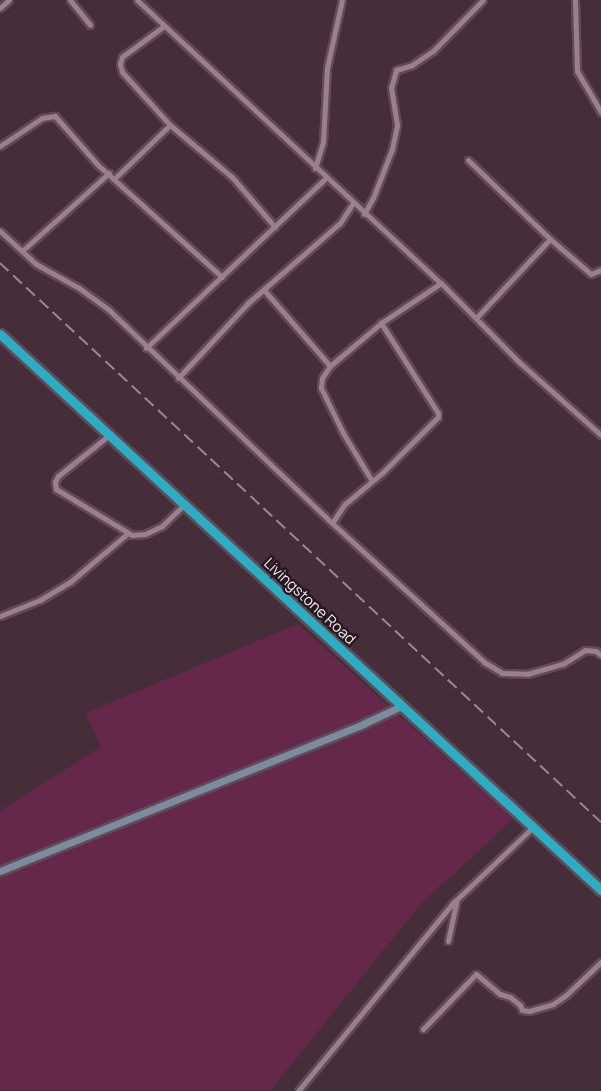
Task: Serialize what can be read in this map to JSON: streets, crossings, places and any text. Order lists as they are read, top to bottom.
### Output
{
  "streets": {
    "highway": ["Livingstone Road"]
  }
}
